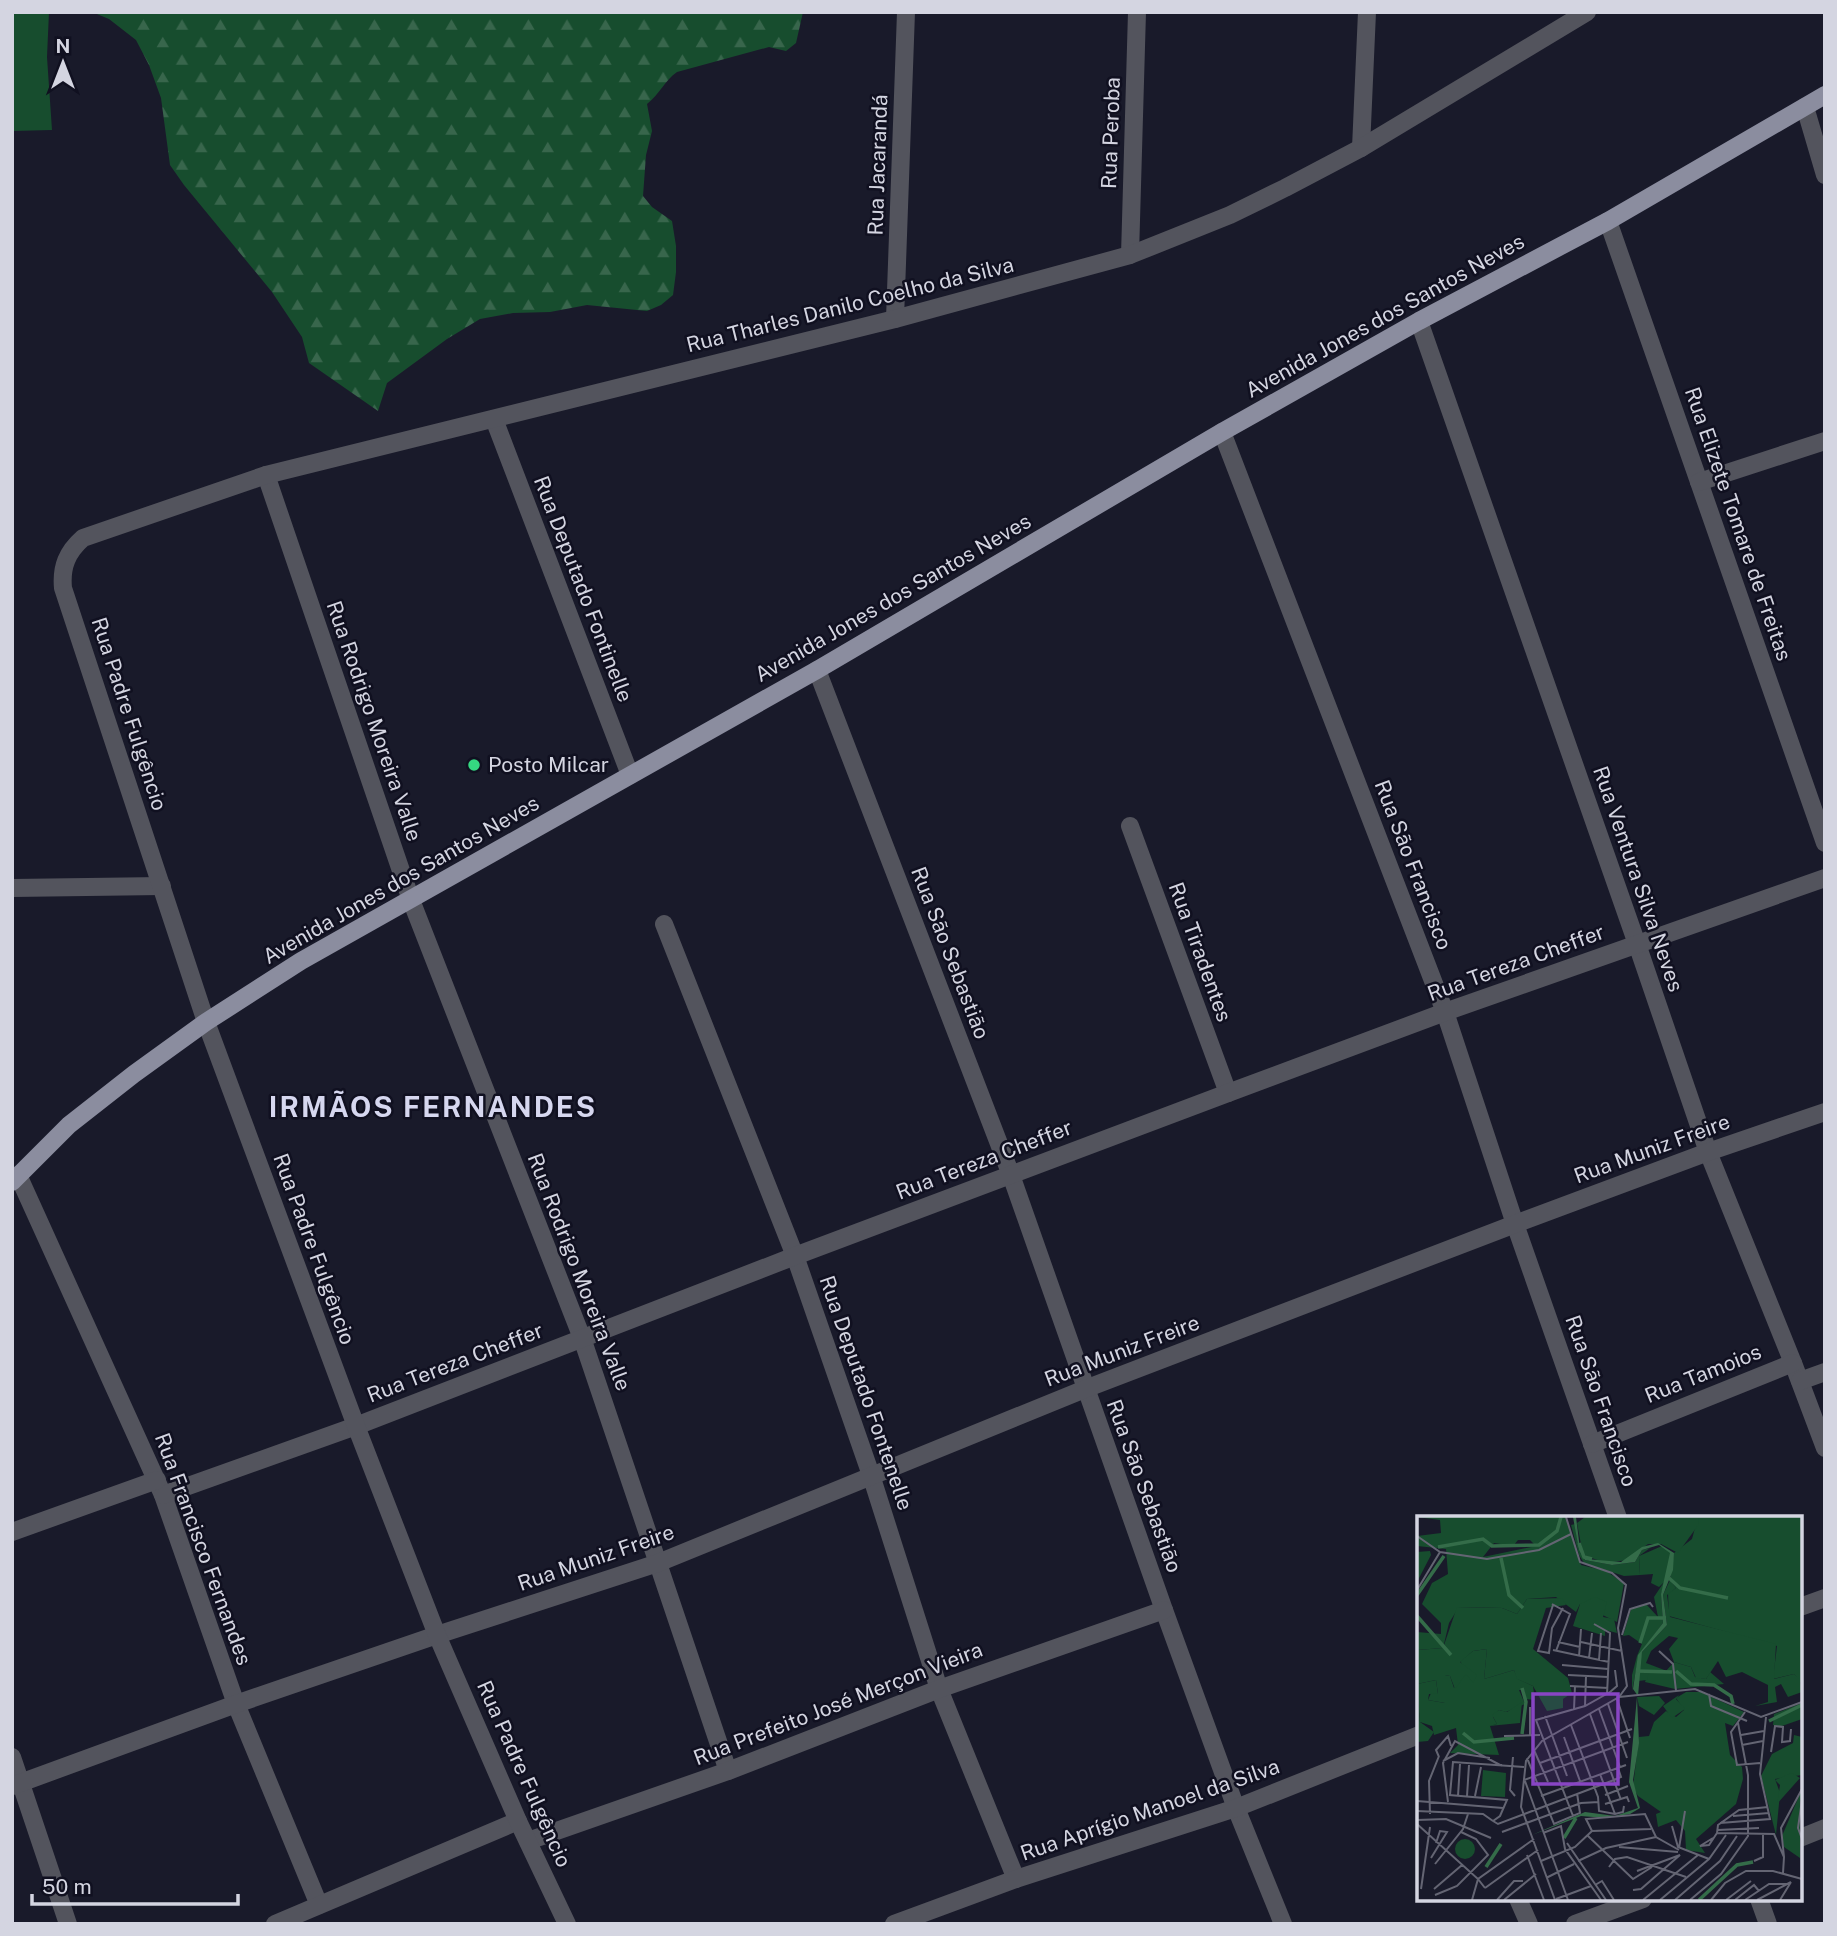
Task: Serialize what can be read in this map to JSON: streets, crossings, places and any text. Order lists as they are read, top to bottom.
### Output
{
  "streets": {
    "main road": ["Avenida Jones dos Santos Neves"],
    "street": [
      "Rua Peroba",
      "Rua Jacarandá",
      "Rua Tharles Danilo Coelho da Silva",
      "Rua Elizete Tomare de Freitas",
      "Rua Deputado Fontinelle",
      "Rua Padre Fulgêncio",
      "Rua Rodrigo Moreira Valle",
      "Rua São Francisco",
      "Rua Ventura Silva Neves",
      "Rua Tiradentes",
      "Rua São Sebastião",
      "Rua Tereza Cheffer",
      "Rua Muniz Freire",
      "Rua Tamoios",
      "Rua Deputado Fontenelle",
      "Rua Francisco Fernandes",
      "Rua Prefeito José Merçon Vieira",
      "Rua Aprígio Manoel da Silva"
    ]
  },
  "crossings": [
    ["Rua Peroba", "Rua Tharles Danilo Coelho da Silva"],
    ["Rua Jacarandá", "Rua Tharles Danilo Coelho da Silva"],
    ["Rua Tharles Danilo Coelho da Silva", "Rua Deputado Fontinelle"],
    ["Rua Tharles Danilo Coelho da Silva", "Rua Padre Fulgêncio"],
    ["Rua Tharles Danilo Coelho da Silva", "Rua Rodrigo Moreira Valle"],
    ["Avenida Jones dos Santos Neves", "Rua Elizete Tomare de Freitas"],
    ["Avenida Jones dos Santos Neves", "Rua Deputado Fontinelle"],
    ["Avenida Jones dos Santos Neves", "Rua Padre Fulgêncio"],
    ["Avenida Jones dos Santos Neves", "Rua Rodrigo Moreira Valle"],
    ["Avenida Jones dos Santos Neves", "Rua São Francisco"],
    ["Avenida Jones dos Santos Neves", "Rua Ventura Silva Neves"],
    ["Avenida Jones dos Santos Neves", "Rua São Sebastião"],
    ["Avenida Jones dos Santos Neves", "Rua Francisco Fernandes"],
    ["Rua Padre Fulgêncio", "Rua Tereza Cheffer"],
    ["Rua Padre Fulgêncio", "Rua Muniz Freire"],
    ["Rua Padre Fulgêncio", "Rua Prefeito José Merçon Vieira"],
    ["Rua Rodrigo Moreira Valle", "Rua Tereza Cheffer"],
    ["Rua Rodrigo Moreira Valle", "Rua Muniz Freire"],
    ["Rua Rodrigo Moreira Valle", "Rua Prefeito José Merçon Vieira"],
    ["Rua São Francisco", "Rua Tereza Cheffer"],
    ["Rua São Francisco", "Rua Muniz Freire"],
    ["Rua São Francisco", "Rua Tamoios"],
    ["Rua Ventura Silva Neves", "Rua Tereza Cheffer"],
    ["Rua Ventura Silva Neves", "Rua Muniz Freire"],
    ["Rua Ventura Silva Neves", "Rua Tamoios"],
    ["Rua Tiradentes", "Rua Tereza Cheffer"],
    ["Rua São Sebastião", "Rua Tereza Cheffer"],
    ["Rua São Sebastião", "Rua Muniz Freire"],
    ["Rua São Sebastião", "Rua Prefeito José Merçon Vieira"],
    ["Rua São Sebastião", "Rua Aprígio Manoel da Silva"],
    ["Rua Tereza Cheffer", "Rua Deputado Fontenelle"],
    ["Rua Tereza Cheffer", "Rua Francisco Fernandes"],
    ["Rua Muniz Freire", "Rua Deputado Fontenelle"],
    ["Rua Muniz Freire", "Rua Francisco Fernandes"],
    ["Rua Deputado Fontenelle", "Rua Prefeito José Merçon Vieira"],
    ["Rua Deputado Fontenelle", "Rua Aprígio Manoel da Silva"]
  ],
  "districts": ["IRMÃOS FERNANDES"],
  "places": ["Posto Milcar"],
  "scale_bar": "50 m",
  "north": "top"
}
